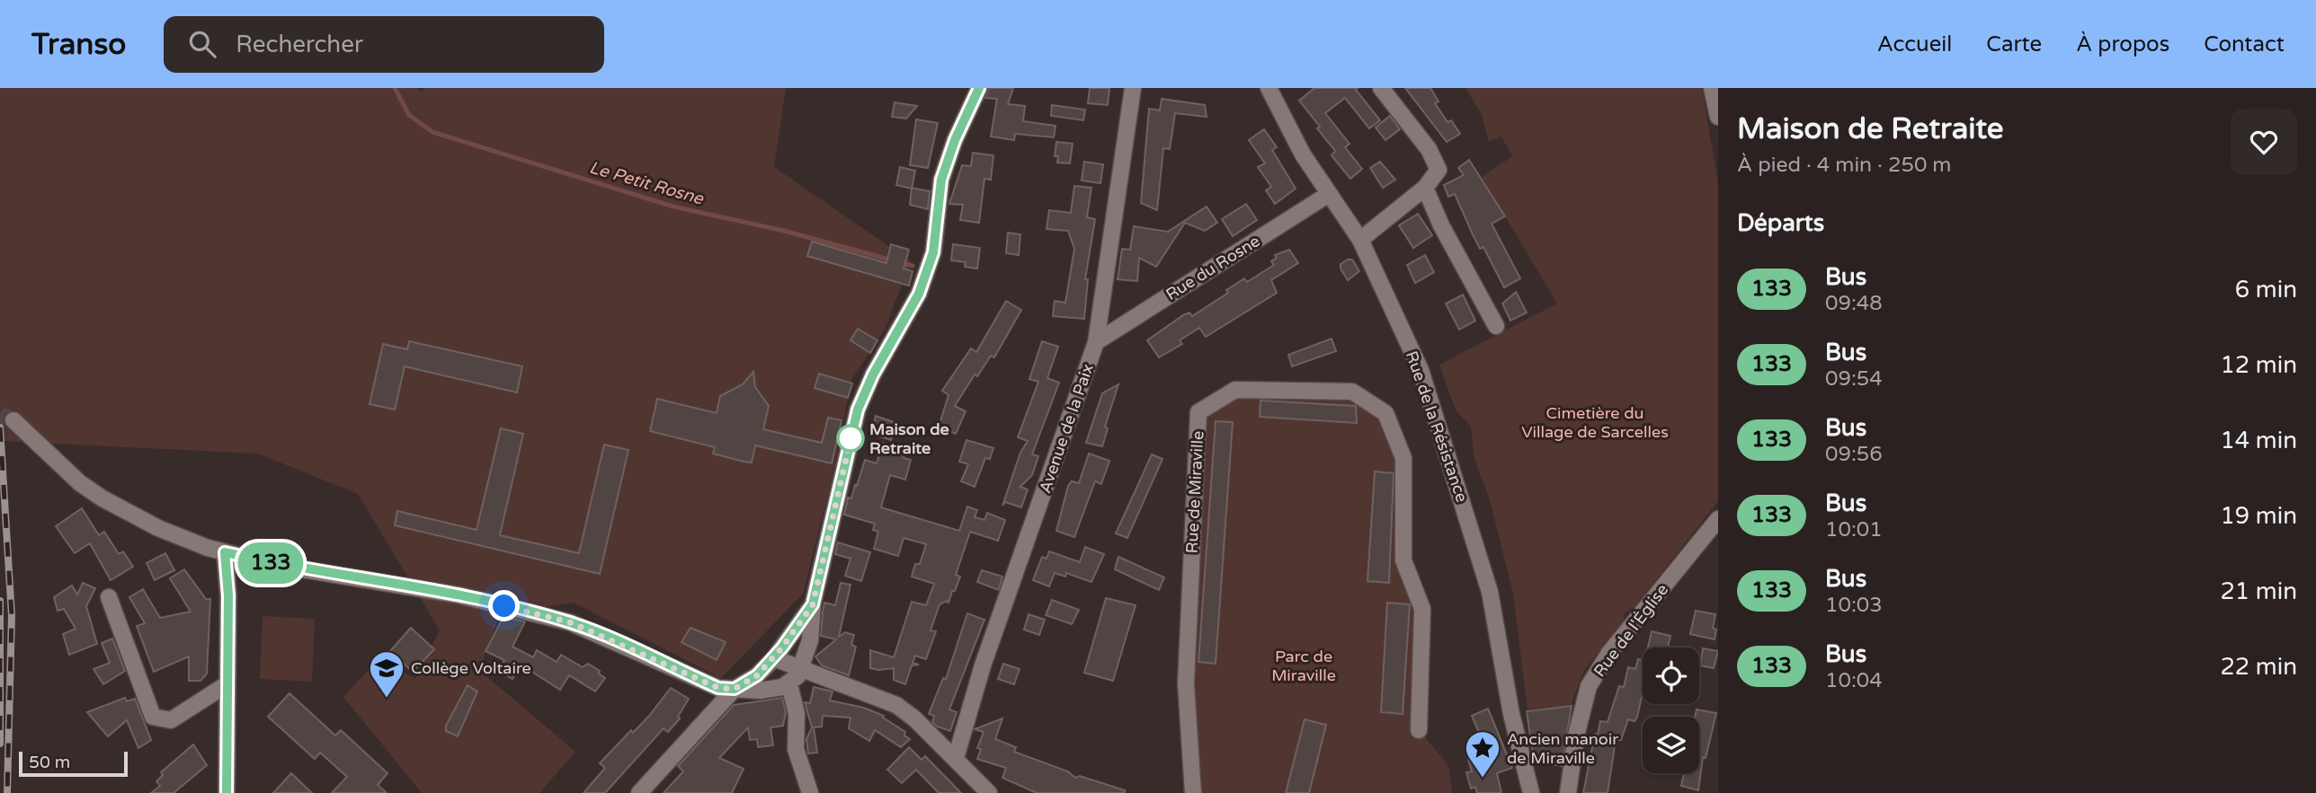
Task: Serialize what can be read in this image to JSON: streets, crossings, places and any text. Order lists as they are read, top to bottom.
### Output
{
  "streets": {
    "street": [
      "Rue du Rosne",
      "Rue de la Résistance",
      "Avenue de la Paix",
      "Rue de Miraville",
      "Rue de l'Église"
    ]
  },
  "crossings": [
    ["Rue du Rosne", "Rue de la Résistance"],
    ["Rue du Rosne", "Avenue de la Paix"]
  ],
  "water": ["Le Petit Rosne"],
  "parks": ["Cimetière du Village de Sarcelles", "Parc de Miraville"],
  "places": {
    "other": ["Maison de Retraite"],
    "school or university": ["Collège Voltaire"],
    "place": ["Ancien manoir de Miraville"]
  },
  "lines": ["bus line 133"],
  "scale_bar": "50 m",
  "page": {
    "header": "Transo",
    "search": "Rechercher",
    "nav": [
      "Accueil",
      "Carte",
      "À propos",
      "Contact"
    ],
    "on_map": "133",
    "heading": [
      ["Maison de Retraite", "À pied · 4 min · 250 m"],
      "Départs"
    ],
    "list": [
      {
        "mark": "133",
        "name": "Bus",
        "note": "09:48",
        "value": "6 min"
      },
      {
        "mark": "133",
        "name": "Bus",
        "note": "09:54",
        "value": "12 min"
      },
      {
        "mark": "133",
        "name": "Bus",
        "note": "09:56",
        "value": "14 min"
      },
      {
        "mark": "133",
        "name": "Bus",
        "note": "10:01",
        "value": "19 min"
      },
      {
        "mark": "133",
        "name": "Bus",
        "note": "10:03",
        "value": "21 min"
      },
      {
        "mark": "133",
        "name": "Bus",
        "note": "10:04",
        "value": "22 min"
      }
    ],
    "scale": "50 m"
  }
}
